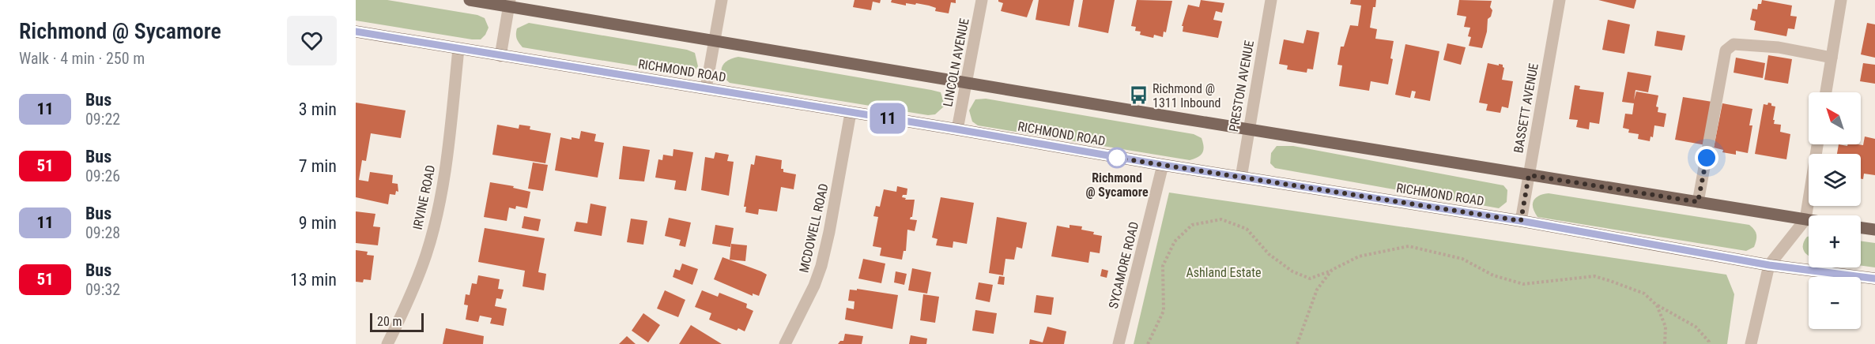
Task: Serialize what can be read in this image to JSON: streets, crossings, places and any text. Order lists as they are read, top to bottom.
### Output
{
  "streets": {
    "main road": ["RICHMOND ROAD"],
    "street": [
      "LINCOLN AVENUE",
      "PRESTON AVENUE",
      "BASSETT AVENUE",
      "IRVINE ROAD",
      "MCDOWELL ROAD",
      "SYCAMORE ROAD"
    ]
  },
  "crossings": [
    ["LINCOLN AVENUE", "RICHMOND ROAD"],
    ["RICHMOND ROAD", "PRESTON AVENUE"],
    ["RICHMOND ROAD", "BASSETT AVENUE"],
    ["RICHMOND ROAD", "IRVINE ROAD"],
    ["RICHMOND ROAD", "MCDOWELL ROAD"],
    ["RICHMOND ROAD", "SYCAMORE ROAD"]
  ],
  "parks": ["Ashland Estate"],
  "places": {
    "bus stop": ["Richmond @ 1311 Inbound"],
    "other": ["Richmond @ Sycamore"]
  },
  "lines": ["bus line 11"],
  "scale_bar": "20 m",
  "north": "top left",
  "page": {
    "heading": ["Richmond @ Sycamore", "Walk · 4 min · 250 m"],
    "on_map": "11",
    "list": [
      {
        "mark": "11",
        "name": "Bus",
        "note": "09:22",
        "value": "3 min"
      },
      {
        "mark": "51",
        "name": "Bus",
        "note": "09:26",
        "value": "7 min"
      },
      {
        "mark": "11",
        "name": "Bus",
        "note": "09:28",
        "value": "9 min"
      },
      {
        "mark": "51",
        "name": "Bus",
        "note": "09:32",
        "value": "13 min"
      }
    ],
    "map_buttons": ["+", "−"],
    "scale": "20 m"
  }
}
